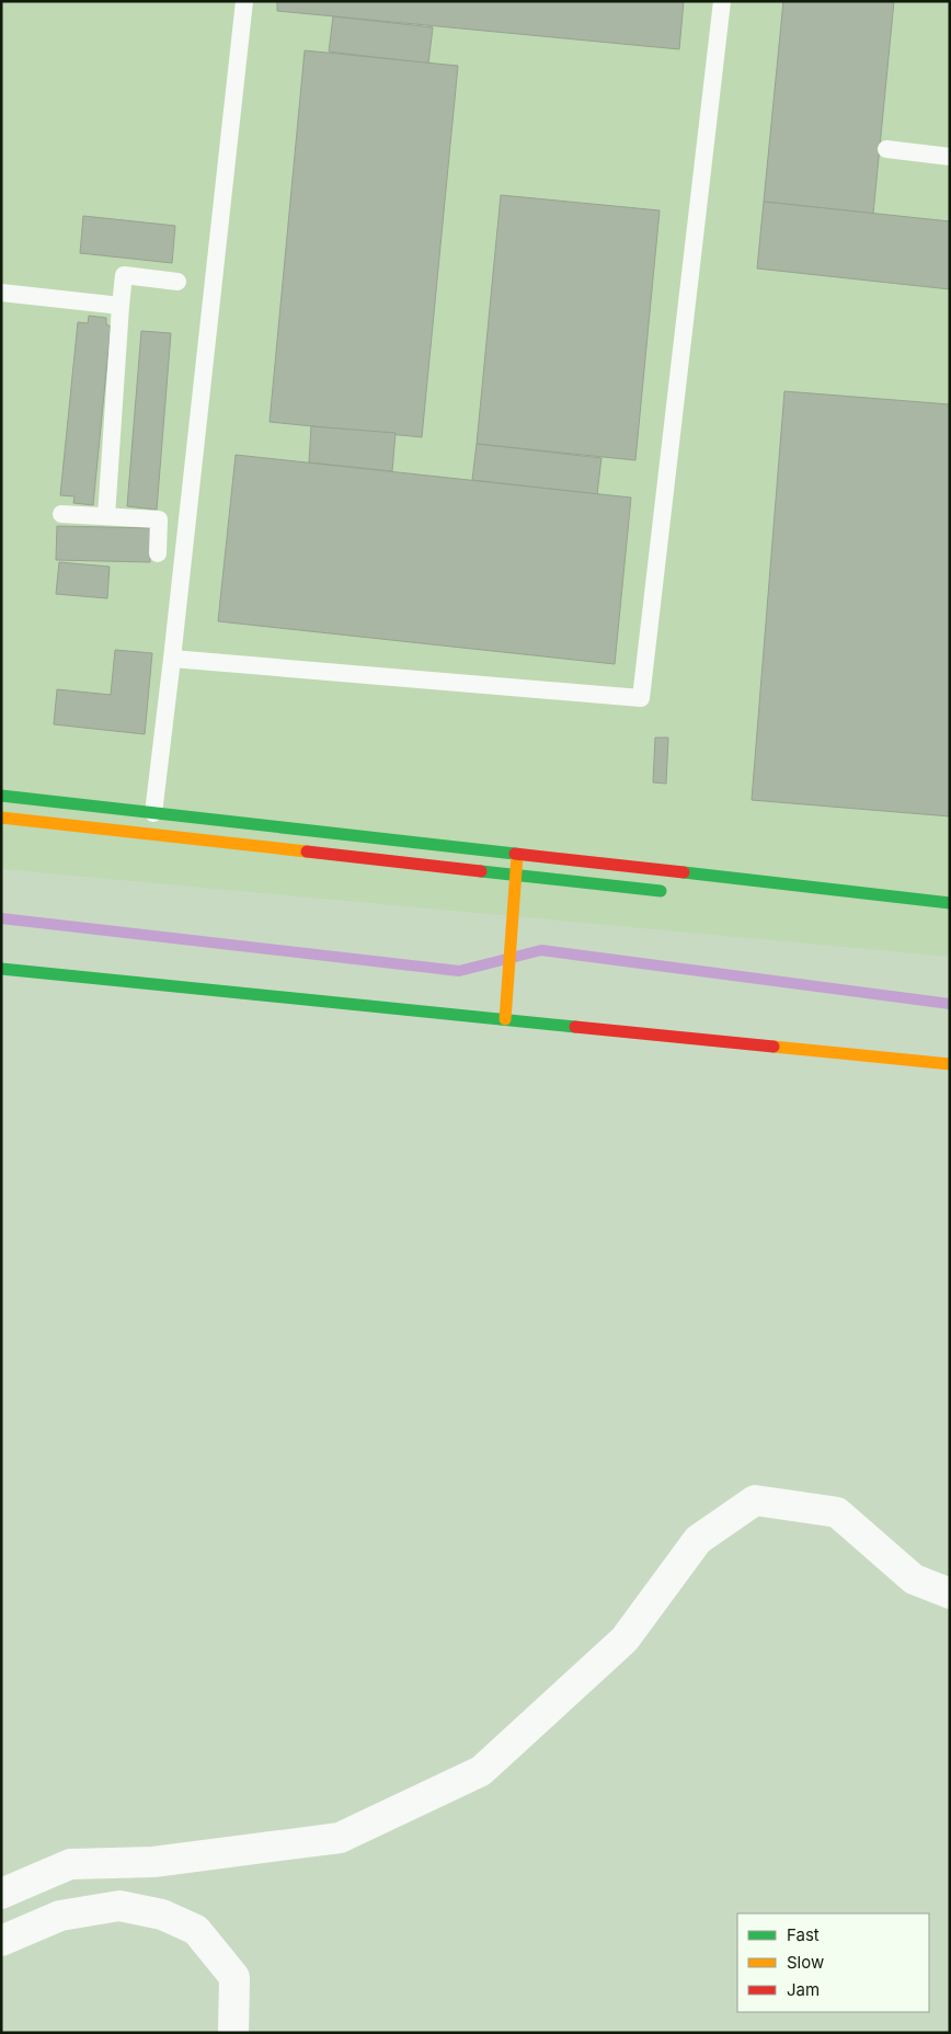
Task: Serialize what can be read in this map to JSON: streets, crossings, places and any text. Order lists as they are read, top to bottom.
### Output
{
  "legend": ["Fast", "Slow", "Jam"]
}
